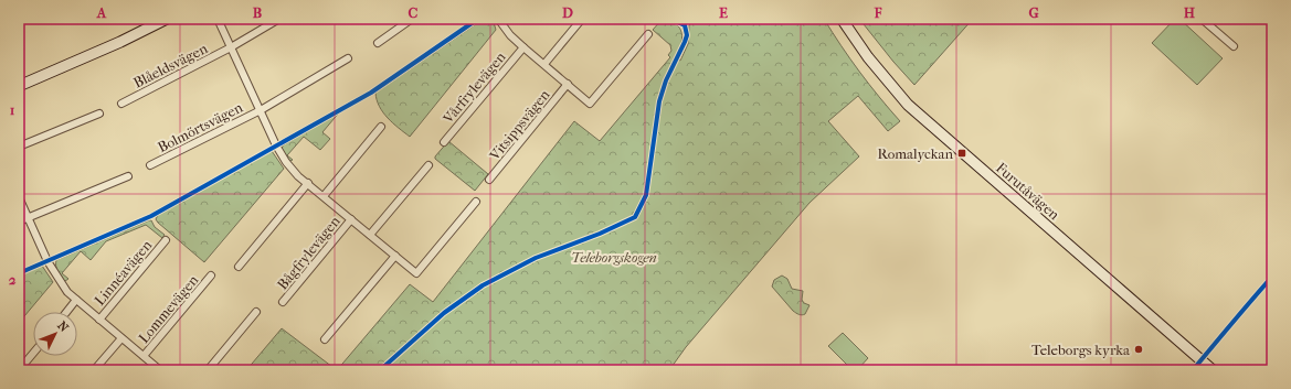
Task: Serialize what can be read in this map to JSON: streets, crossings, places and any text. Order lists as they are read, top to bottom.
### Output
{
  "streets": {
    "street": [
      "Blåeldsvägen",
      "Vårfrylevägen",
      "Vitsippsvägen",
      "Bolmörtsvägen",
      "Furutåvägen",
      "Bågfrylevägen",
      "Linnéavägen",
      "Lommevägen"
    ]
  },
  "parks": ["Teleborgskogen"],
  "places": {
    "transit": ["Romalyckan"],
    "other": ["Teleborgs kyrka"]
  },
  "north": "top right",
  "grid": {
    "columns": [
      "A",
      "B",
      "C",
      "D",
      "E",
      "F",
      "G",
      "H"
    ],
    "rows": ["1", "2"]
  }
}
